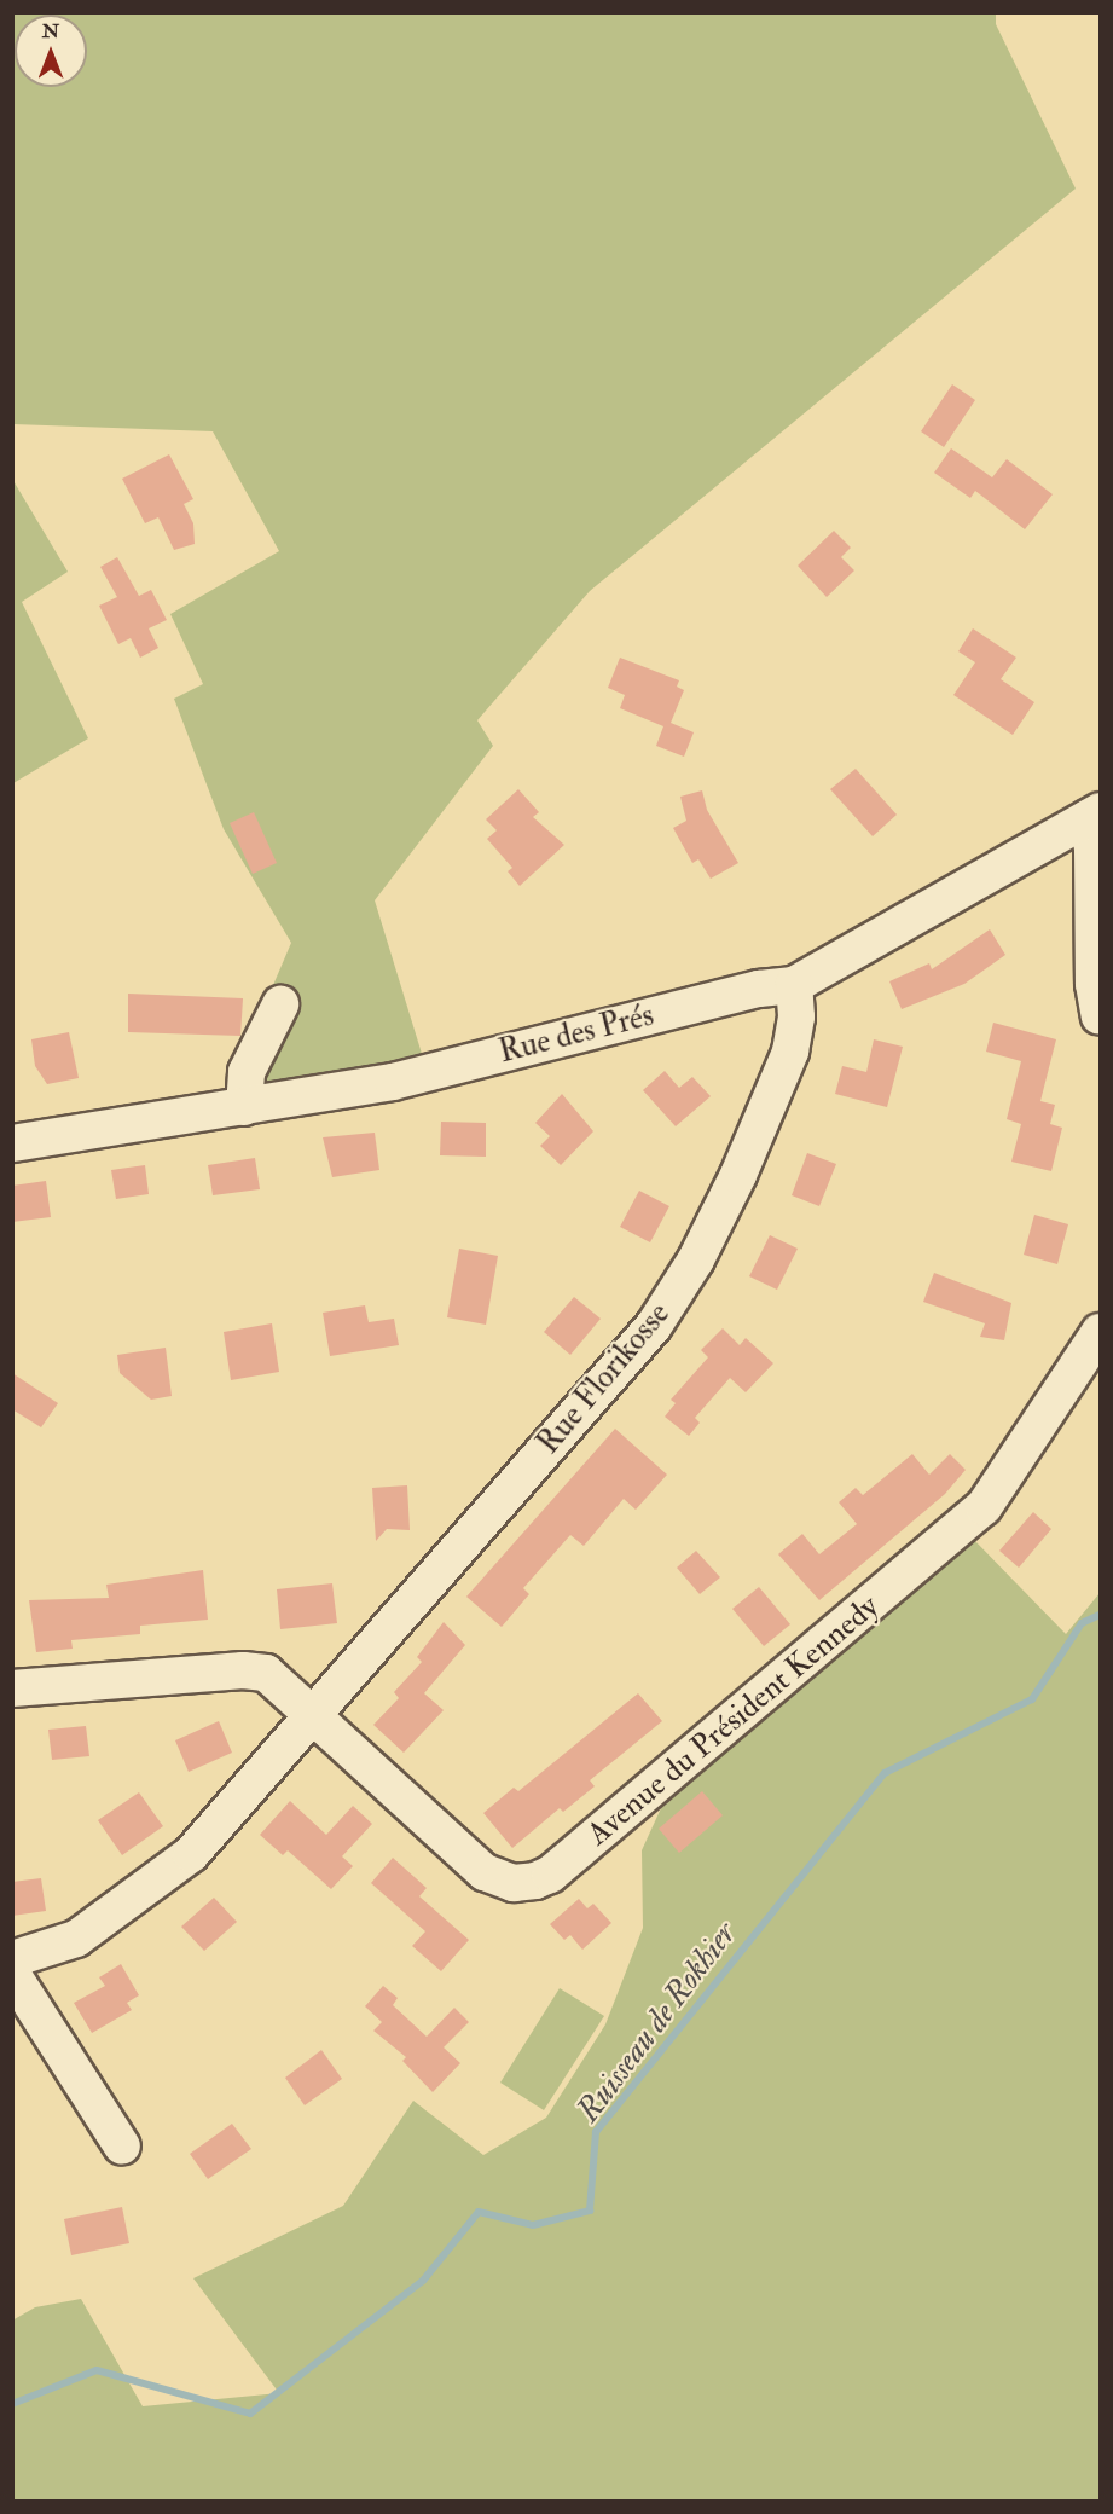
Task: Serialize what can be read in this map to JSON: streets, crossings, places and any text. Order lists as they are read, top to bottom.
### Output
{
  "streets": {
    "street": ["Rue des Prés", "Rue Florikosse", "Avenue du Président Kennedy"]
  },
  "crossings": [
    ["Rue des Prés", "Rue Florikosse"],
    ["Rue Florikosse", "Avenue du Président Kennedy"]
  ],
  "water": ["Ruisseau de Rokhier"],
  "north": "top"
}
